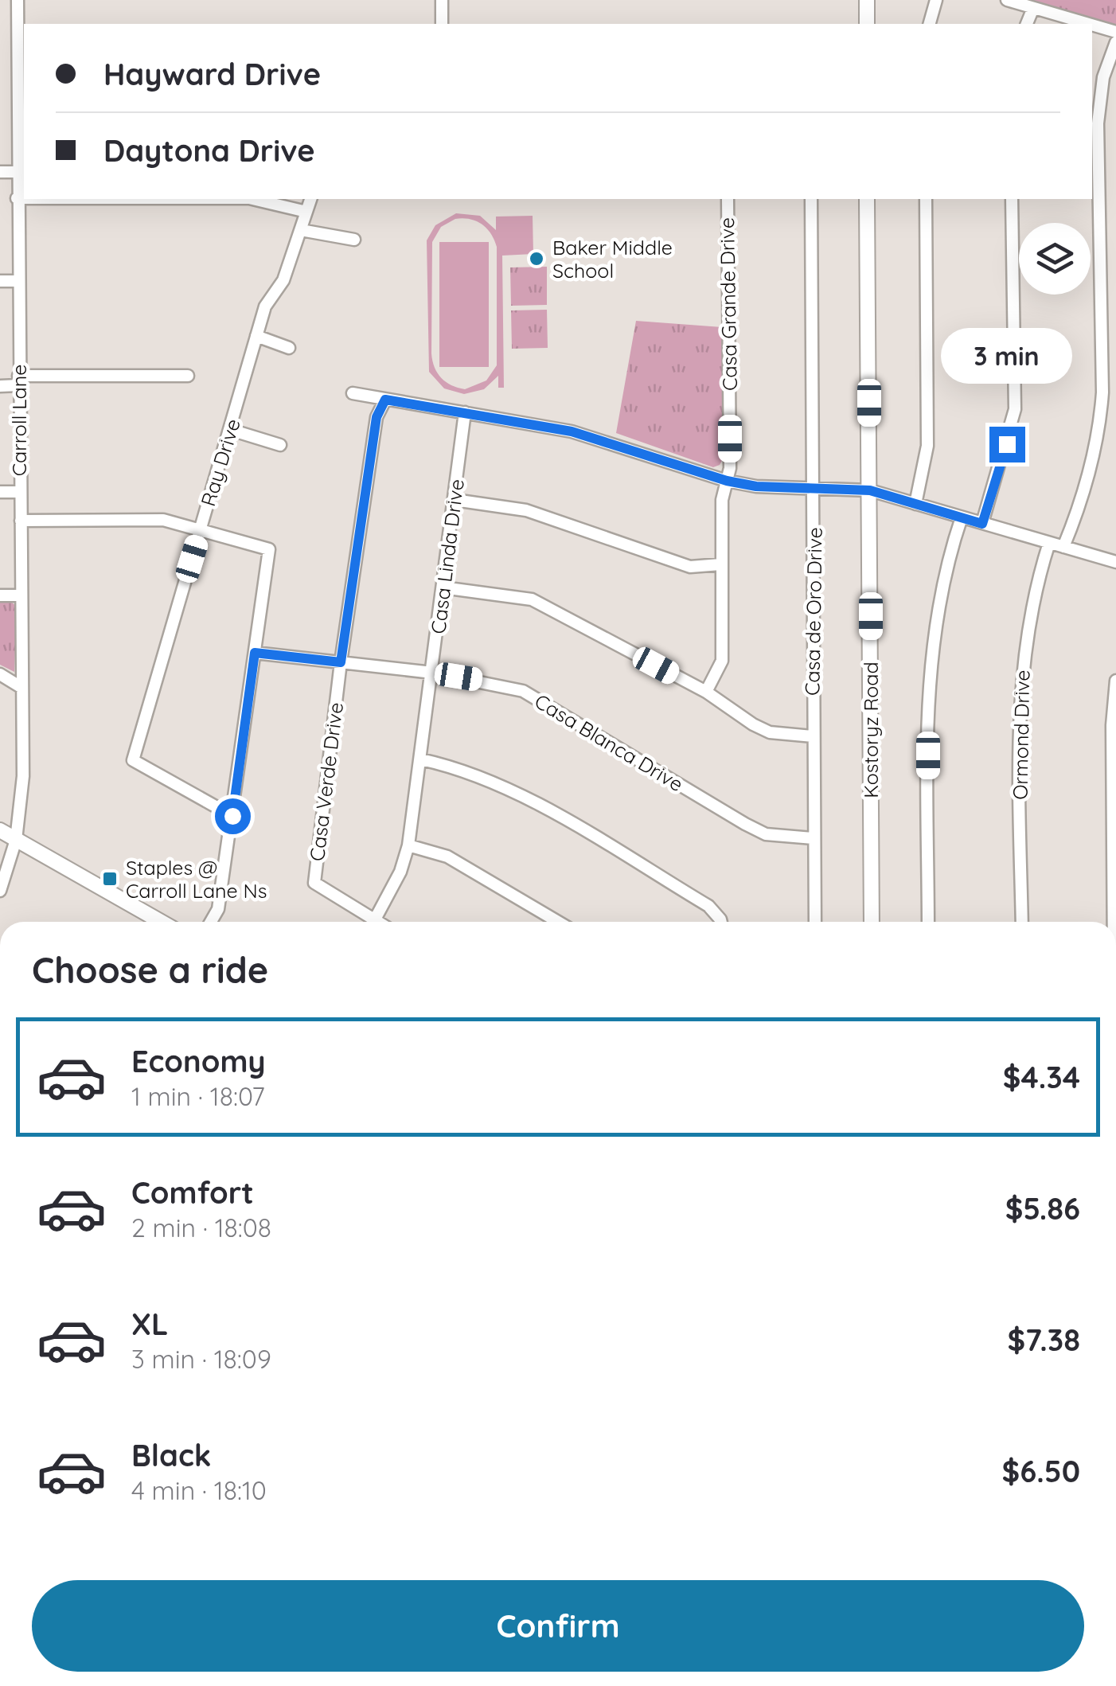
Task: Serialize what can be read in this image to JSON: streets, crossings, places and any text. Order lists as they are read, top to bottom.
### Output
{
  "streets": {
    "main road": ["Kostoryz Road"],
    "street": [
      "Casa Grande Drive",
      "Carroll Lane",
      "Ray Drive",
      "Casa Linda Drive",
      "Casa de Oro Drive",
      "Ormond Drive",
      "Casa Blanca Drive",
      "Casa Verde Drive"
    ]
  },
  "crossings": [
    ["Casa Linda Drive", "Casa Blanca Drive"],
    ["Casa de Oro Drive", "Casa Blanca Drive"],
    ["Casa Blanca Drive", "Casa Verde Drive"]
  ],
  "places": {
    "other": ["Baker Middle School"],
    "transit": ["Staples @ Carroll Lane Ns"]
  },
  "page": {
    "banner": ["Hayward Drive", "Daytona Drive"],
    "bubble": "3 min",
    "heading": "Choose a ride",
    "list": [
      {
        "name": "Economy",
        "note": "1 min · 18:07",
        "value": "$4.34"
      },
      {
        "name": "Comfort",
        "note": "2 min · 18:08",
        "value": "$5.86"
      },
      {
        "name": "XL",
        "note": "3 min · 18:09",
        "value": "$7.38"
      },
      {
        "name": "Black",
        "note": "4 min · 18:10",
        "value": "$6.50"
      }
    ],
    "buttons": "Confirm"
  }
}
